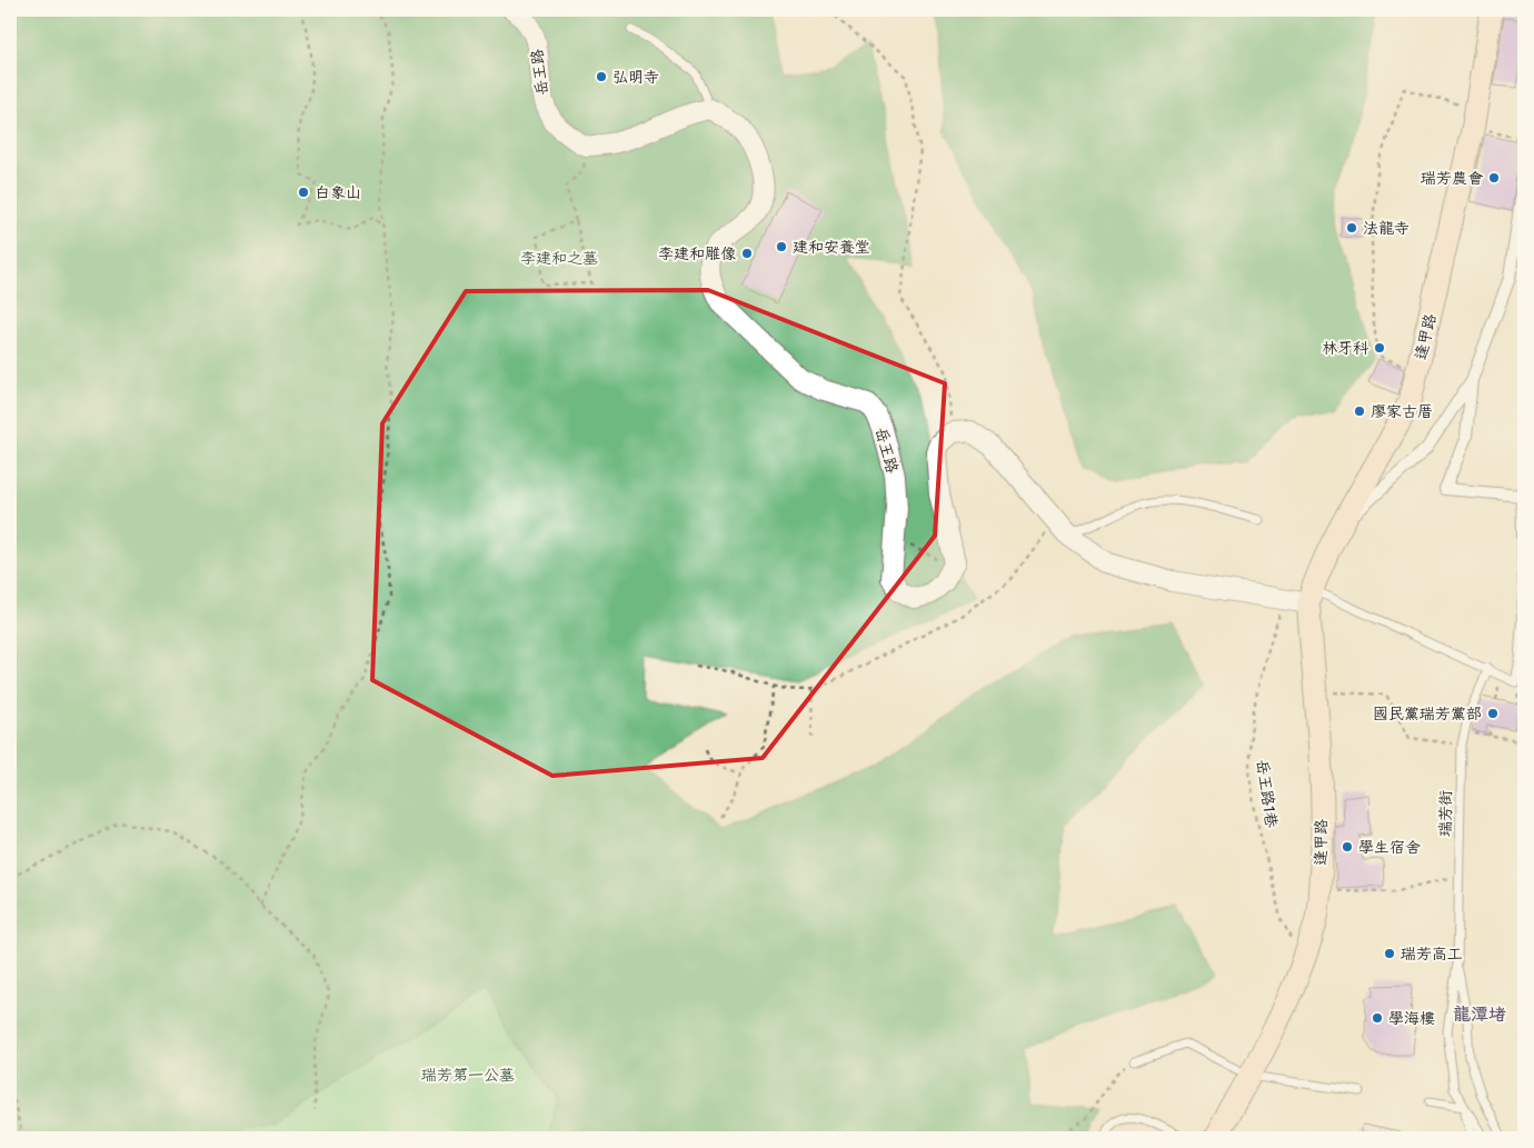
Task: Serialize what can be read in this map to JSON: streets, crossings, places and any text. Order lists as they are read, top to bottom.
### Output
{
  "streets": {
    "main road": ["逢甲路"],
    "street": ["岳王路"],
    "lane": ["瑞芳街"],
    "path": ["岳王路1巷"]
  },
  "crossings": [
    ["逢甲路", "岳王路1巷"]
  ],
  "districts": ["龍潭堵"],
  "parks": ["李建和之墓", "瑞芳第一公墓"],
  "places": [
    "弘明寺",
    "瑞芳農會",
    "白象山",
    "法龍寺",
    "建和安養堂",
    "李建和雕像",
    "林牙科",
    "廖家古厝",
    "國民黨瑞芳黨部",
    "學生宿舍",
    "瑞芳高工",
    "學海樓"
  ]
}
